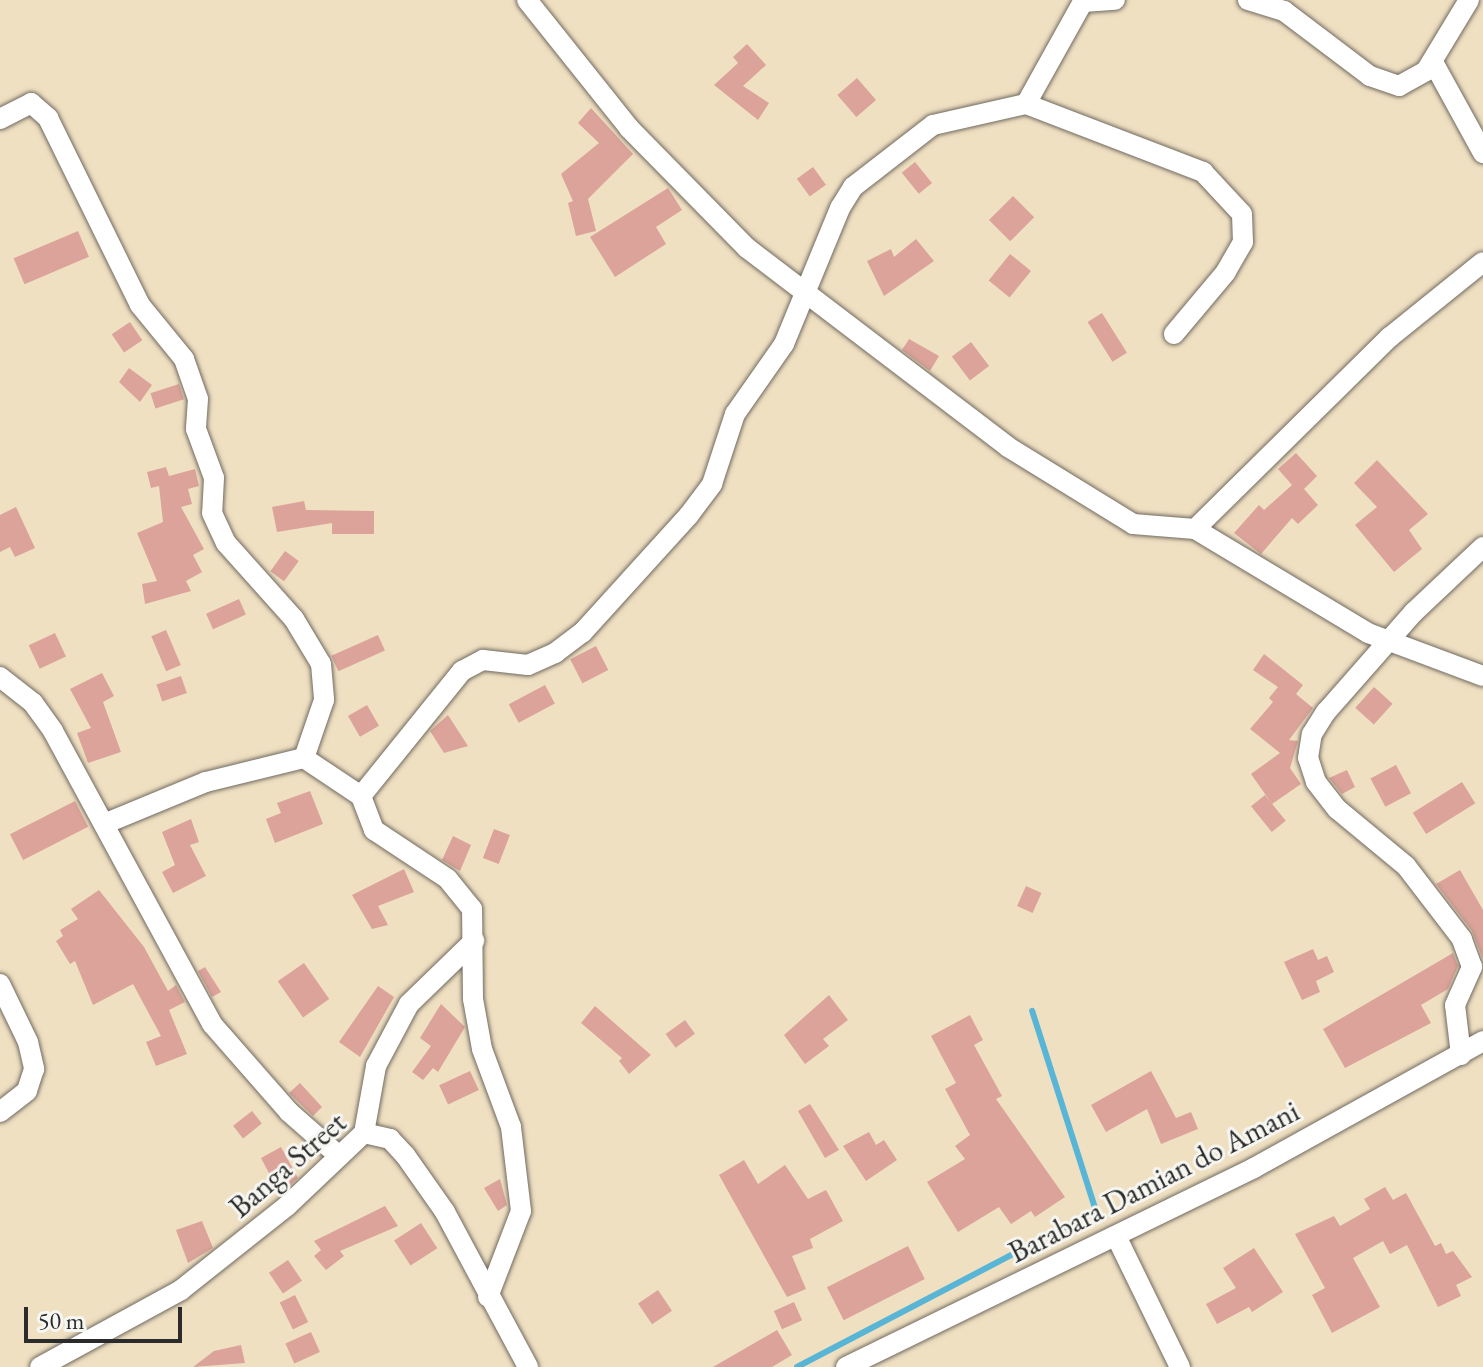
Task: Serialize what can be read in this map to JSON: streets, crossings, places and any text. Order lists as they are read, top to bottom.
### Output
{
  "streets": {
    "street": ["Banga Street", "Barabara Damian do Amani"]
  },
  "scale_bar": "50 m"
}
